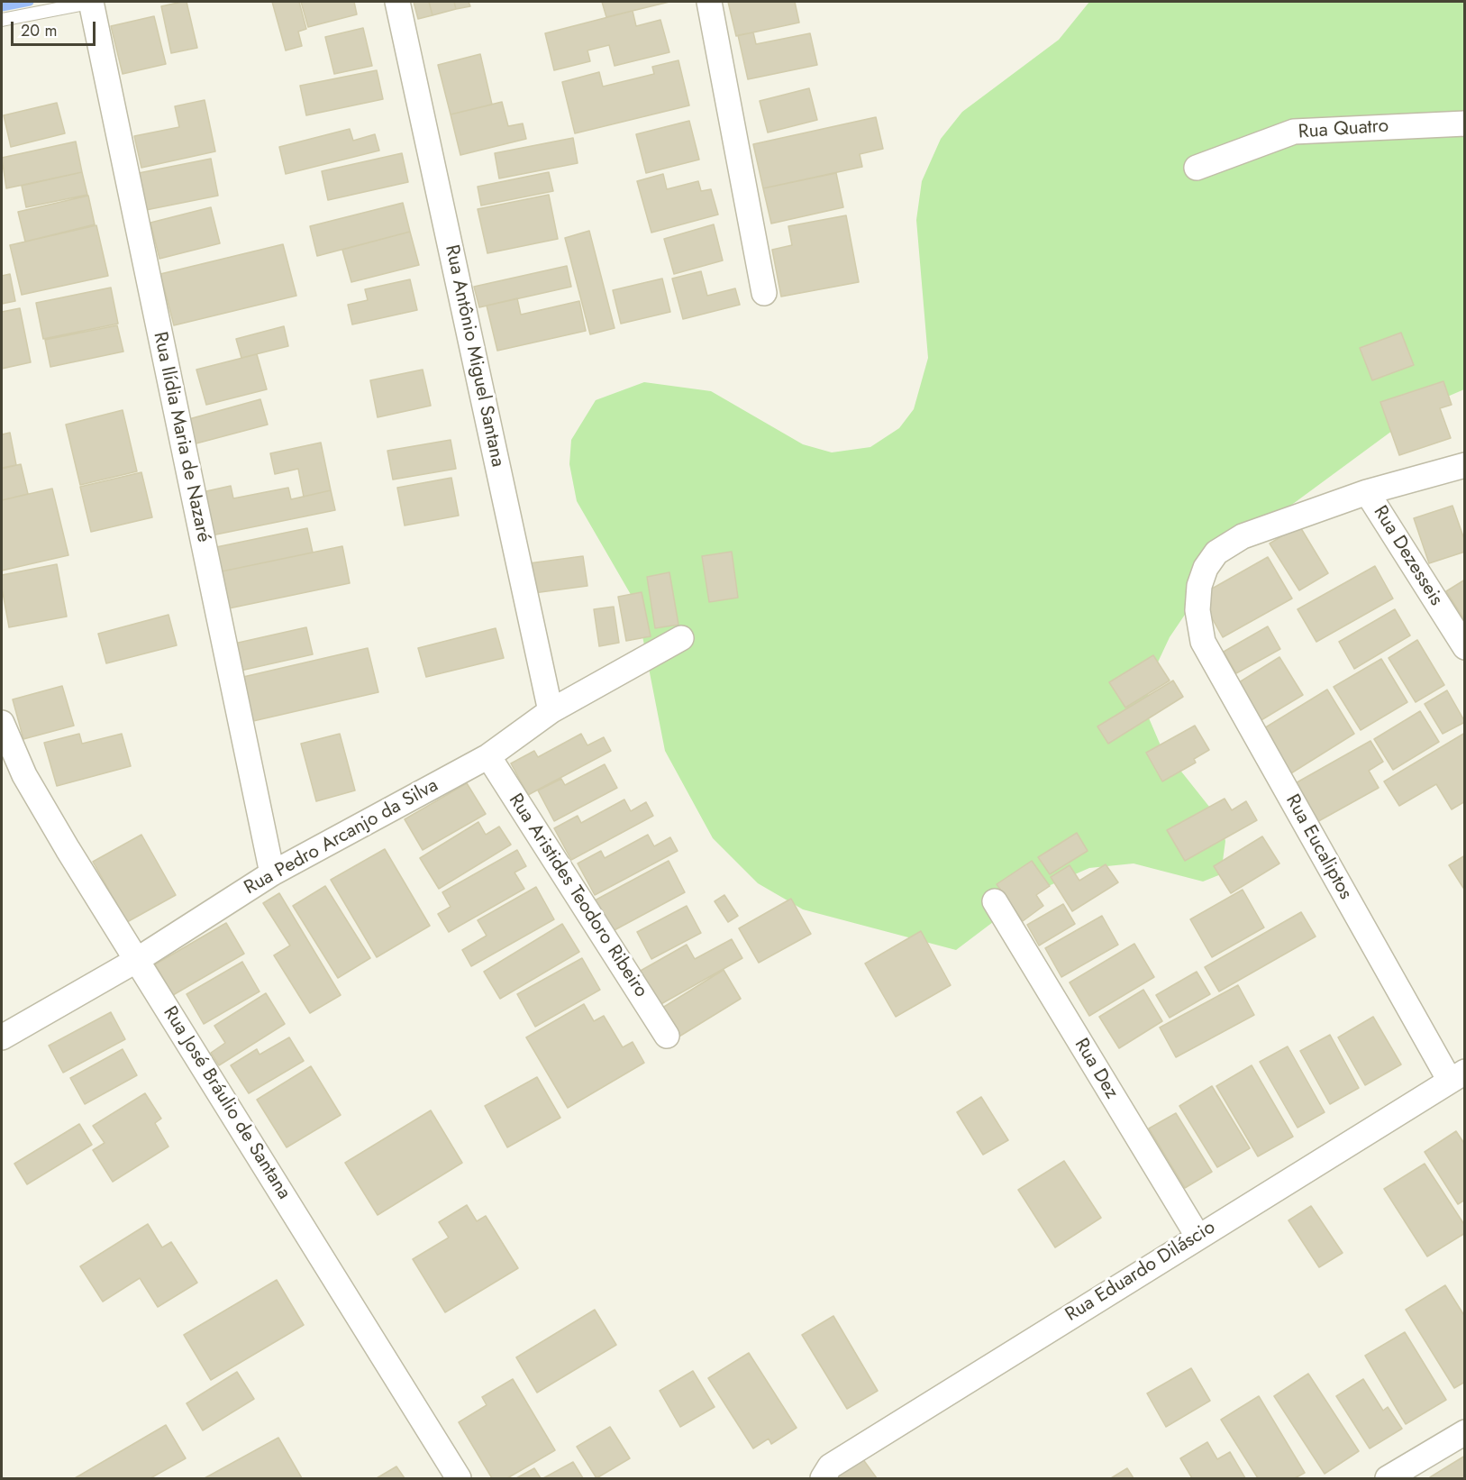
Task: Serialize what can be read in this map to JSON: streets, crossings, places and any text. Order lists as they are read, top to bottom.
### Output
{
  "streets": {
    "street": [
      "Rua Quatro",
      "Rua Antônio Miguel Santana",
      "Rua Ilídia Maria de Nazaré",
      "Rua Dezesseis",
      "Rua Pedro Arcanjo da Silva",
      "Rua Eucaliptos",
      "Rua Aristides Teodoro Ribeiro",
      "Rua Dez",
      "Rua José Bráulio de Santana",
      "Rua Eduardo Diláscio"
    ]
  },
  "crossings": [
    ["Rua Antônio Miguel Santana", "Rua Pedro Arcanjo da Silva"],
    ["Rua Ilídia Maria de Nazaré", "Rua Pedro Arcanjo da Silva"],
    ["Rua Dezesseis", "Rua Eucaliptos"],
    ["Rua Pedro Arcanjo da Silva", "Rua Aristides Teodoro Ribeiro"],
    ["Rua Pedro Arcanjo da Silva", "Rua José Bráulio de Santana"],
    ["Rua Eucaliptos", "Rua Eduardo Diláscio"],
    ["Rua Dez", "Rua Eduardo Diláscio"]
  ],
  "scale_bar": "20 m"
}
